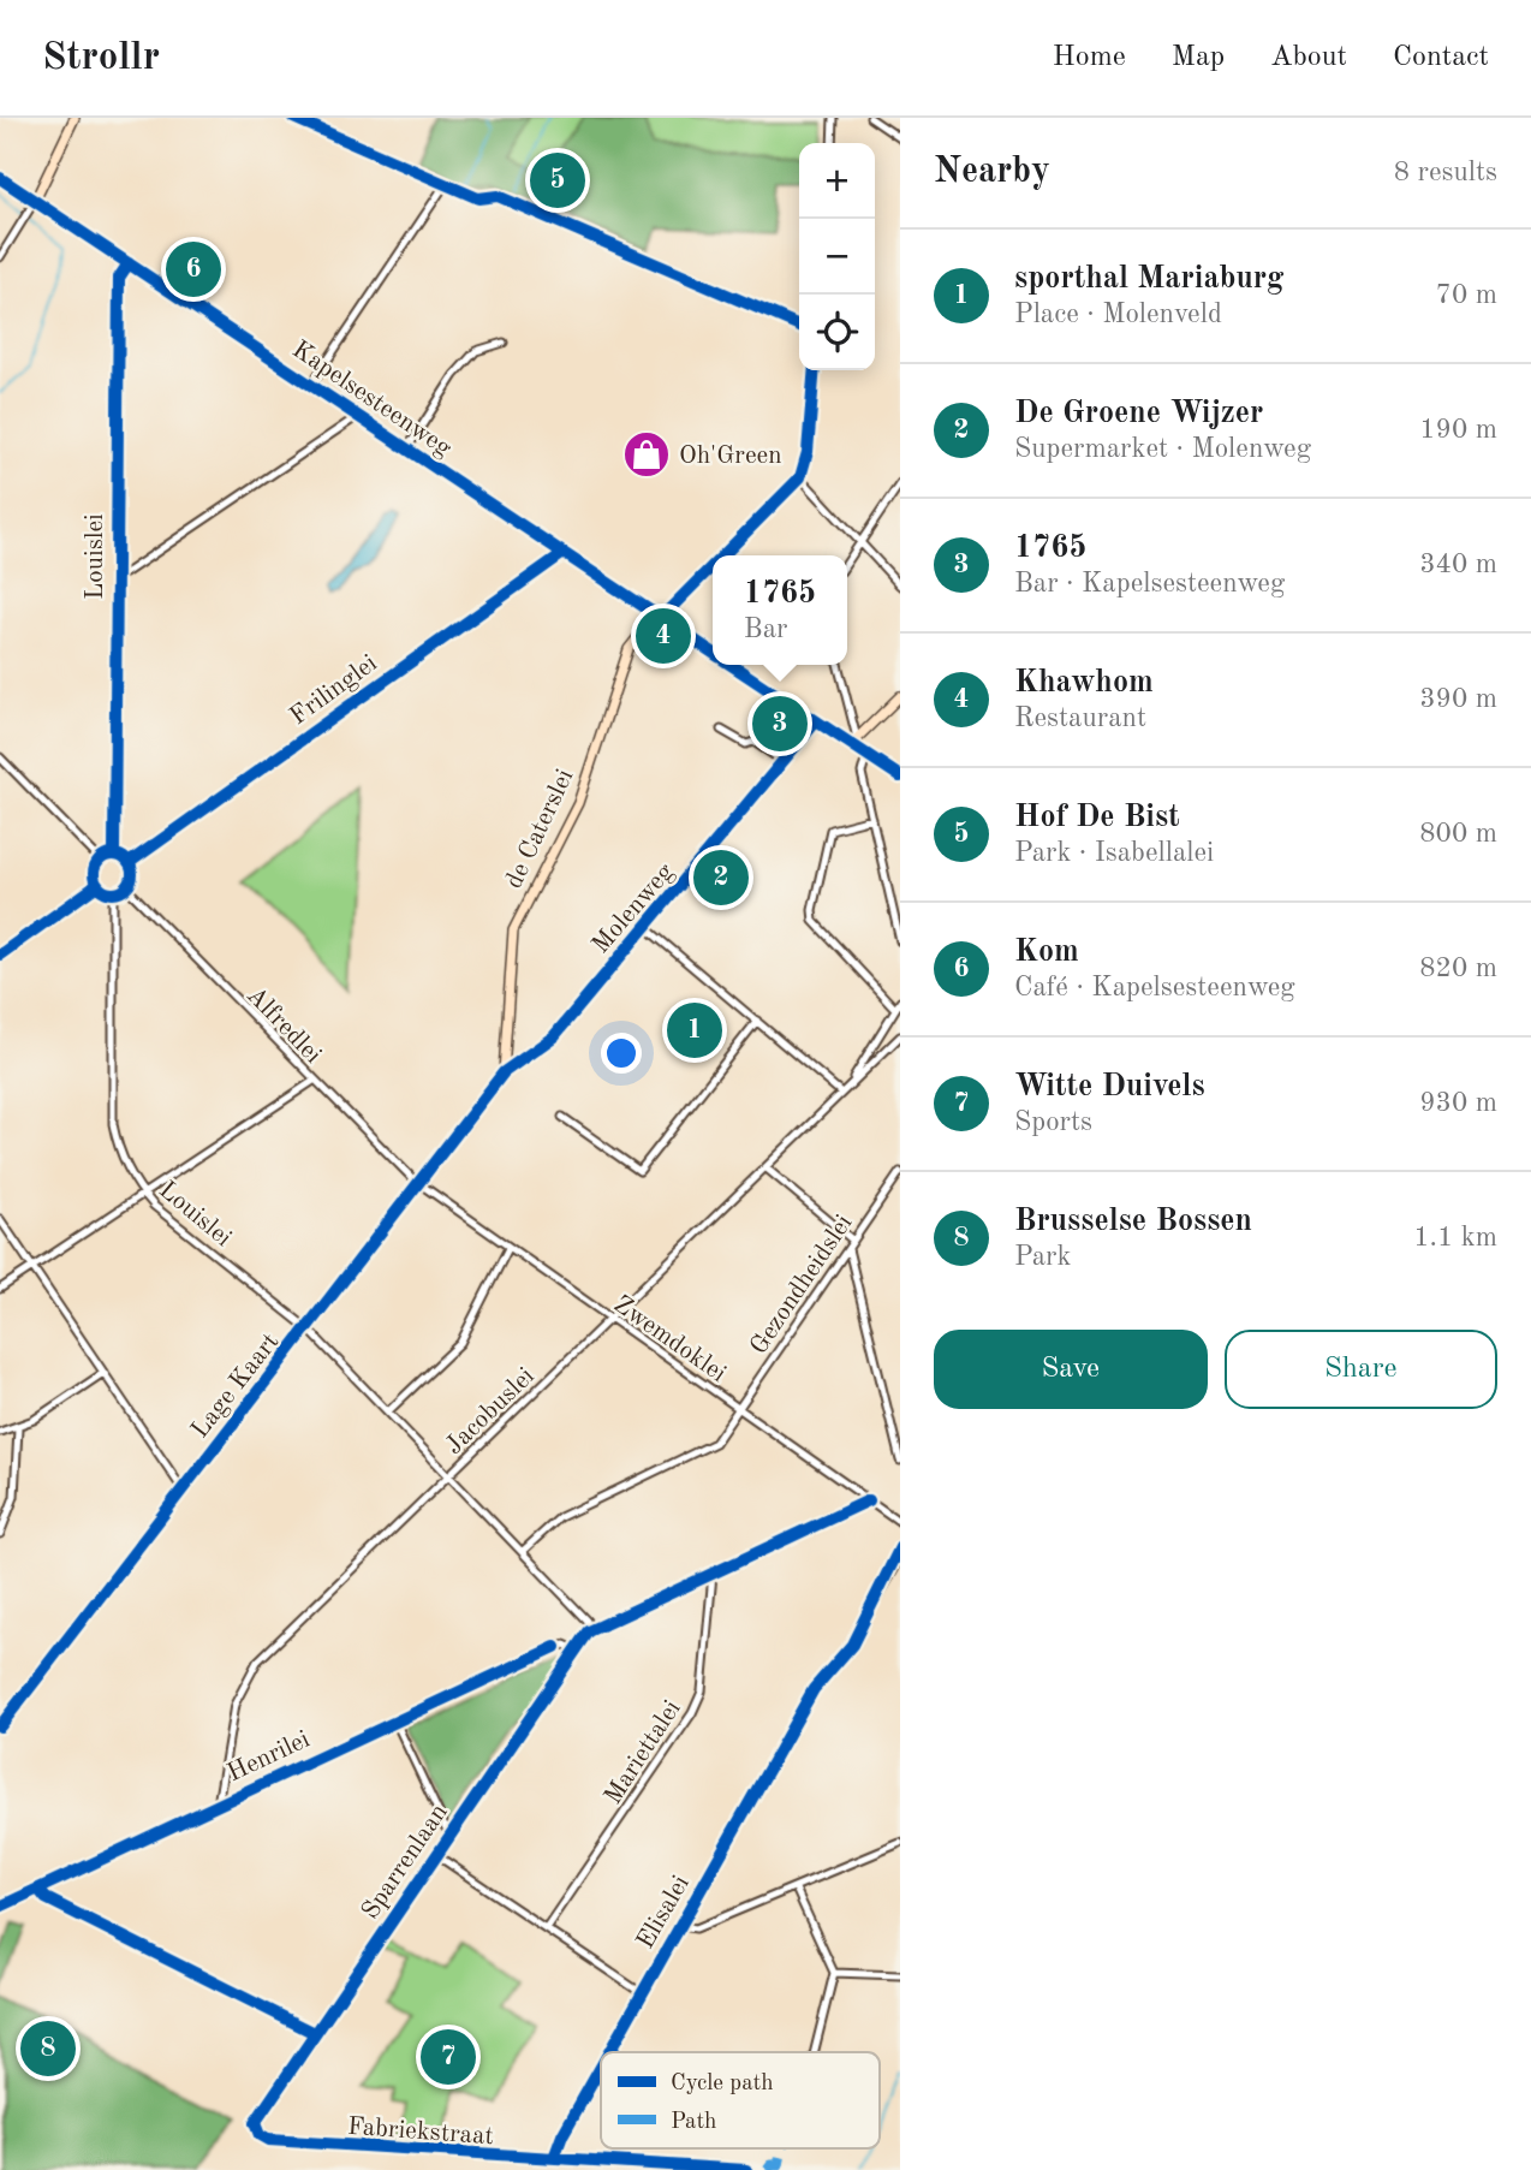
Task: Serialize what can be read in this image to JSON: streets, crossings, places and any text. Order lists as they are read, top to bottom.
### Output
{
  "streets": {
    "main road": ["Kapelsesteenweg"],
    "street": [
      "Louislei",
      "Frilinglei",
      "de Caterslei",
      "Molenweg",
      "Alfredlei",
      "Gezondheidslei",
      "Zwemdoklei",
      "Lage Kaart",
      "Jacobuslei",
      "Mariettalei",
      "Henrilei",
      "Sparrenlaan",
      "Elisalei",
      "Fabriekstraat"
    ]
  },
  "crossings": [
    ["Kapelsesteenweg", "Louislei"],
    ["Kapelsesteenweg", "Frilinglei"],
    ["Kapelsesteenweg", "de Caterslei"],
    ["Kapelsesteenweg", "Molenweg"],
    ["Louislei", "Frilinglei"],
    ["Louislei", "Alfredlei"],
    ["Louislei", "Gezondheidslei"],
    ["Louislei", "Lage Kaart"],
    ["Louislei", "Jacobuslei"],
    ["Frilinglei", "Alfredlei"],
    ["de Caterslei", "Molenweg"],
    ["de Caterslei", "Lage Kaart"],
    ["Molenweg", "Lage Kaart"],
    ["Alfredlei", "Zwemdoklei"],
    ["Alfredlei", "Lage Kaart"],
    ["Gezondheidslei", "Zwemdoklei"],
    ["Zwemdoklei", "Lage Kaart"],
    ["Zwemdoklei", "Jacobuslei"],
    ["Jacobuslei", "Henrilei"],
    ["Mariettalei", "Sparrenlaan"],
    ["Henrilei", "Sparrenlaan"],
    ["Sparrenlaan", "Fabriekstraat"],
    ["Elisalei", "Fabriekstraat"]
  ],
  "places": {
    "shop": ["Oh'Green"]
  },
  "legend": ["Cycle path", "Path"],
  "page": {
    "header": "Strollr",
    "nav": [
      "Home",
      "Map",
      "About",
      "Contact"
    ],
    "heading": ["Nearby", "8 results"],
    "map_buttons": ["+", "−"],
    "pins": [
      "5",
      "6",
      "4",
      "3",
      "2",
      "1",
      "8",
      "7"
    ],
    "list": [
      {
        "mark": "1",
        "name": "sporthal Mariaburg",
        "note": "Place · Molenveld",
        "value": "70 m"
      },
      {
        "mark": "2",
        "name": "De Groene Wijzer",
        "note": "Supermarket · Molenweg",
        "value": "190 m"
      },
      {
        "mark": "3",
        "name": "1765",
        "note": "Bar · Kapelsesteenweg",
        "value": "340 m"
      },
      {
        "mark": "4",
        "name": "Khawhom",
        "note": "Restaurant",
        "value": "390 m"
      },
      {
        "mark": "5",
        "name": "Hof De Bist",
        "note": "Park · Isabellalei",
        "value": "800 m"
      },
      {
        "mark": "6",
        "name": "Kom",
        "note": "Café · Kapelsesteenweg",
        "value": "820 m"
      },
      {
        "mark": "7",
        "name": "Witte Duivels",
        "note": "Sports",
        "value": "930 m"
      },
      {
        "mark": "8",
        "name": "Brusselse Bossen",
        "note": "Park",
        "value": "1.1 km"
      }
    ],
    "popup": ["1765", "Bar"],
    "buttons": ["Save", "Share"]
  }
}
